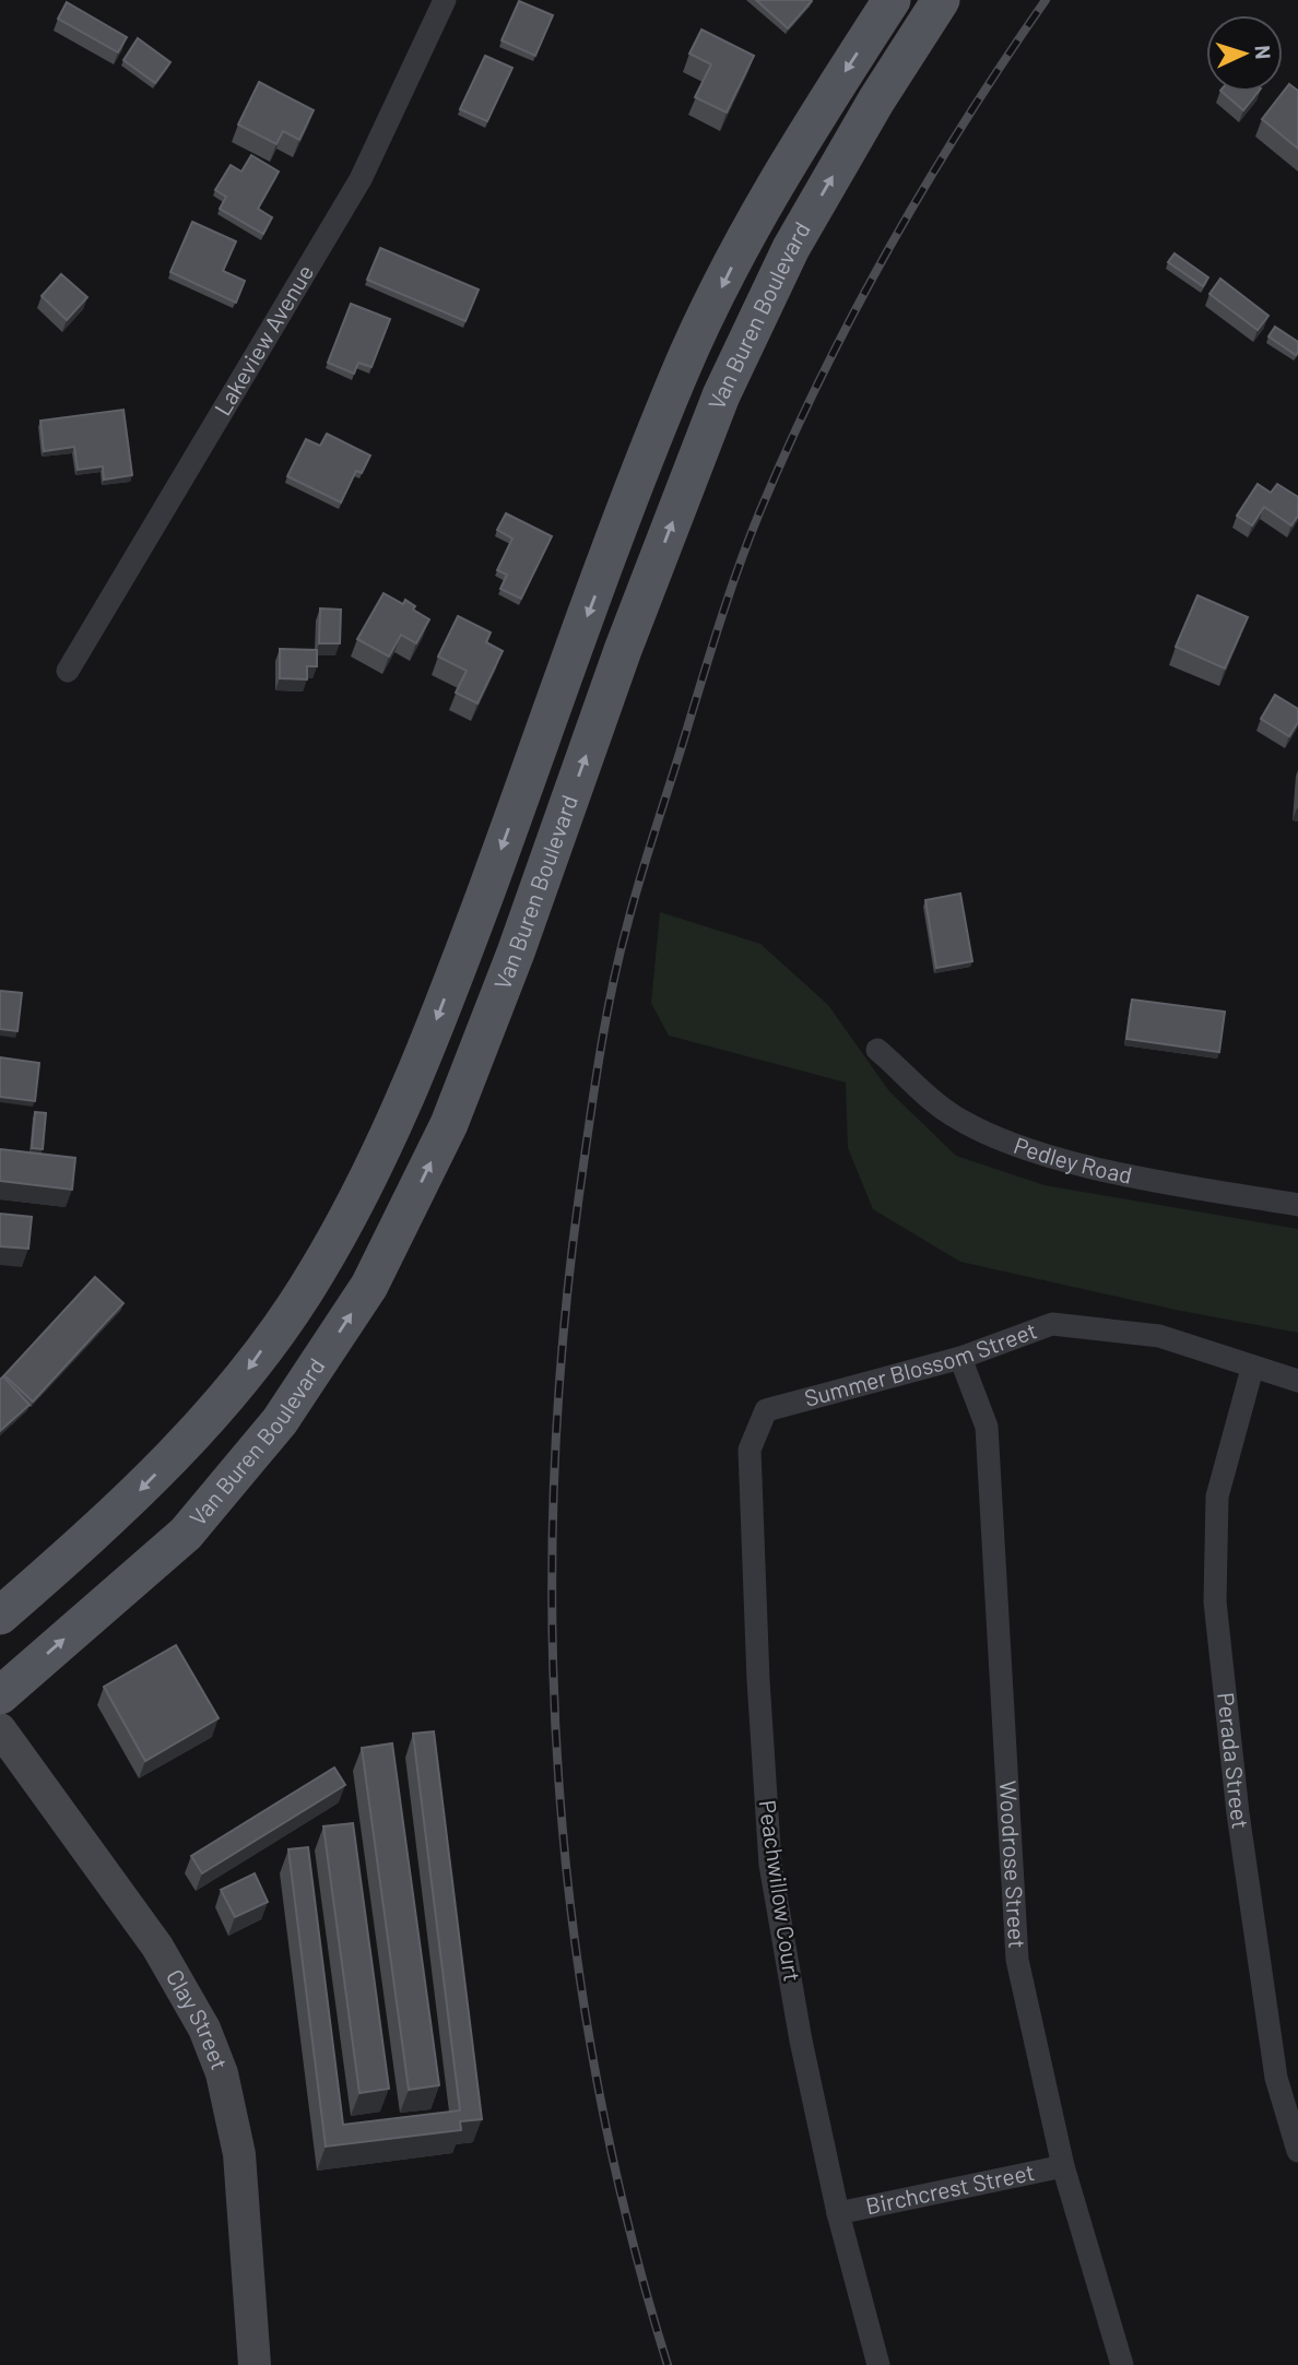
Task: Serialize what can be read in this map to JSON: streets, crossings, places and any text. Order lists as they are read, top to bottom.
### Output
{
  "streets": {
    "main road": ["Van Buren Boulevard", "Clay Street"],
    "street": [
      "Lakeview Avenue",
      "Pedley Road",
      "Summer Blossom Street",
      "Perada Street",
      "Woodrose Street",
      "Peachwillow Court",
      "Birchcrest Street"
    ]
  },
  "crossings": [
    ["Summer Blossom Street", "Perada Street"],
    ["Summer Blossom Street", "Woodrose Street"],
    ["Summer Blossom Street", "Peachwillow Court"],
    ["Woodrose Street", "Birchcrest Street"],
    ["Peachwillow Court", "Birchcrest Street"]
  ],
  "north": "right"
}
